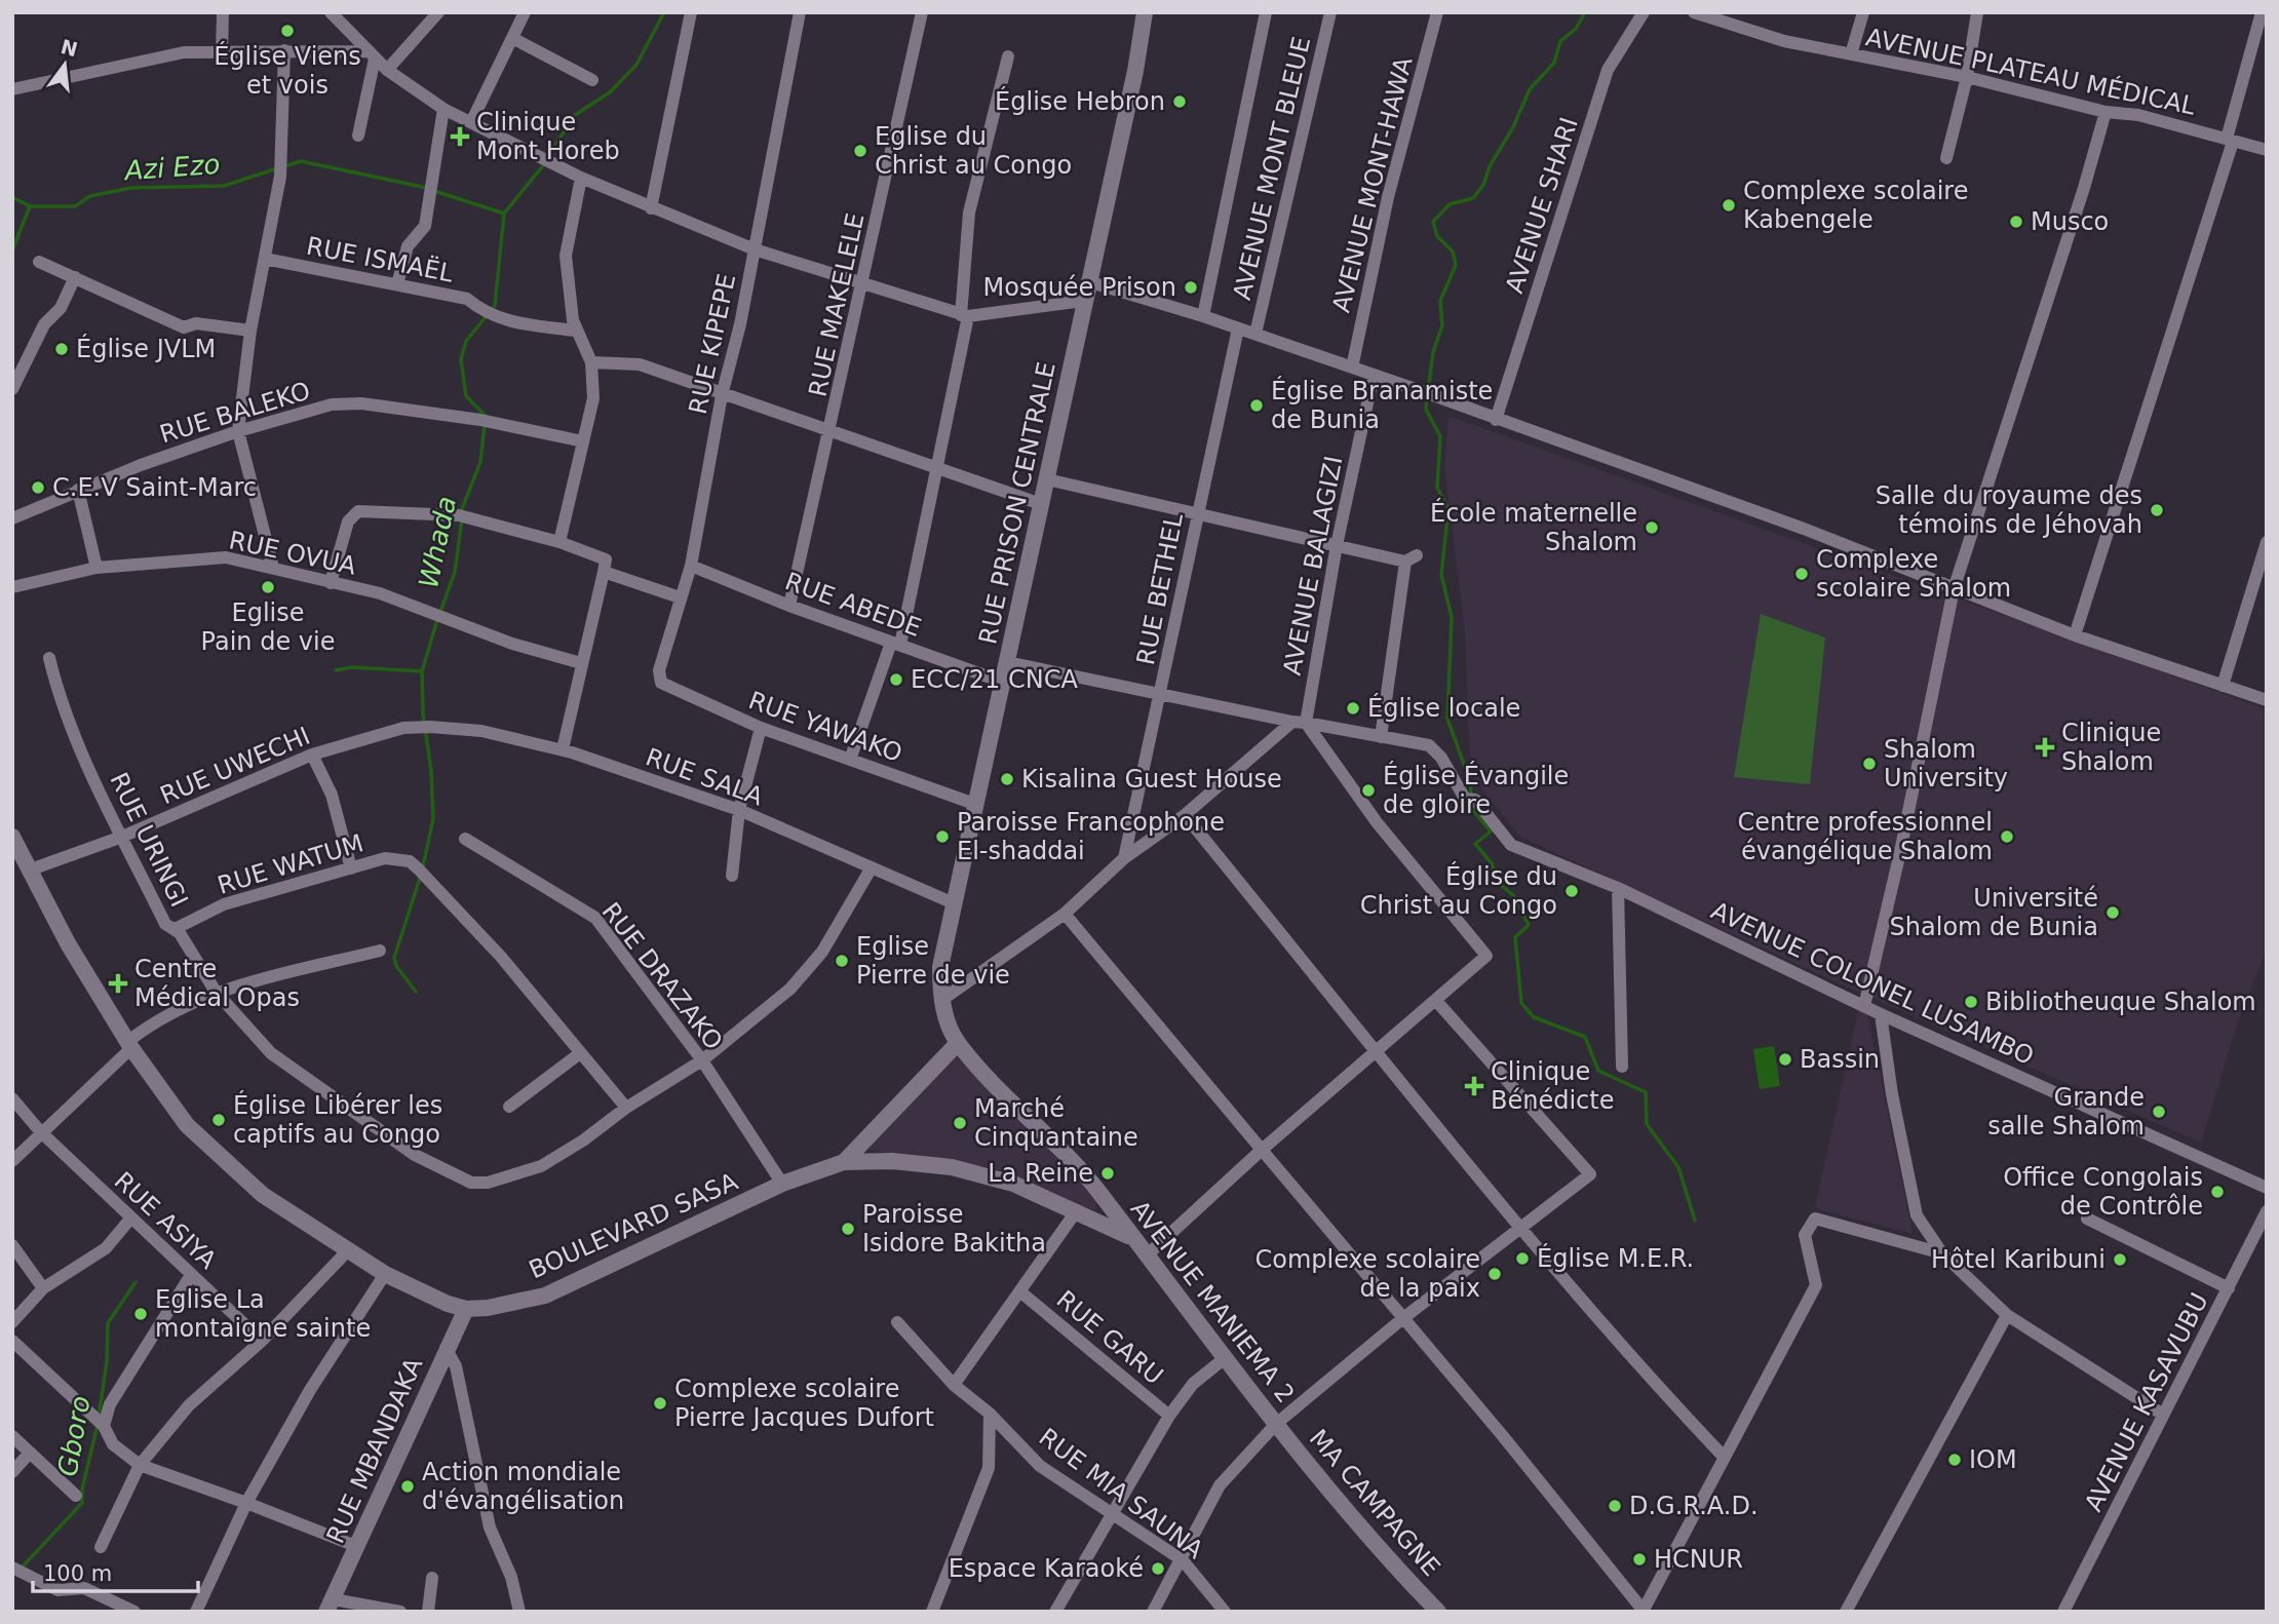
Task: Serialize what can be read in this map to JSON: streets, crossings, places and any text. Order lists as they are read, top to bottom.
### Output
{
  "streets": {
    "street": [
      "AVENUE PLATEAU MÉDICAL",
      "AVENUE MONT BLEUE",
      "AVENUE MONT-HAWA",
      "AVENUE SHARI",
      "RUE ISMAËL",
      "RUE MAKELELE",
      "RUE KIPEPE",
      "RUE BALEKO",
      "RUE PRISON CENTRALE",
      "RUE OVUA",
      "AVENUE BALAGIZI",
      "RUE BETHEL",
      "RUE ABEDE",
      "RUE YAWAKO",
      "RUE UWECHI",
      "RUE SALA",
      "RUE URINGI",
      "RUE WATUM",
      "RUE DRAZAKO",
      "AVENUE COLONEL LUSAMBO",
      "RUE ASIYA",
      "BOULEVARD SASA",
      "AVENUE MANIEMA 2",
      "RUE GARU",
      "AVENUE KASAVUBU",
      "RUE MBANDAKA",
      "RUE MIA SAUNA",
      "MA CAMPAGNE"
    ]
  },
  "crossings": [
    ["RUE MAKELELE", "RUE ABEDE"],
    ["RUE KIPEPE", "RUE ABEDE"],
    ["RUE KIPEPE", "RUE YAWAKO"],
    ["RUE PRISON CENTRALE", "RUE ABEDE"],
    ["RUE PRISON CENTRALE", "RUE YAWAKO"],
    ["RUE PRISON CENTRALE", "RUE SALA"],
    ["RUE PRISON CENTRALE", "AVENUE COLONEL LUSAMBO"],
    ["RUE PRISON CENTRALE", "BOULEVARD SASA"],
    ["RUE PRISON CENTRALE", "AVENUE MANIEMA 2"],
    ["AVENUE BALAGIZI", "AVENUE COLONEL LUSAMBO"],
    ["RUE BETHEL", "AVENUE COLONEL LUSAMBO"],
    ["RUE UWECHI", "RUE SALA"],
    ["RUE UWECHI", "RUE URINGI"],
    ["RUE UWECHI", "BOULEVARD SASA"],
    ["RUE SALA", "RUE URINGI"],
    ["RUE URINGI", "RUE WATUM"],
    ["RUE URINGI", "RUE DRAZAKO"],
    ["RUE DRAZAKO", "BOULEVARD SASA"],
    ["BOULEVARD SASA", "AVENUE MANIEMA 2"],
    ["BOULEVARD SASA", "RUE MBANDAKA"],
    ["AVENUE MANIEMA 2", "MA CAMPAGNE"]
  ],
  "water": ["Azi Ezo", "Whada", "Gboro"],
  "places": {
    "other": [
      "Église Viens et vois",
      "Église Hebron",
      "Eglise du Christ au Congo",
      "Complexe scolaire Kabengele",
      "Musco",
      "Mosquée Prison",
      "Église JVLM",
      "Église Branamiste de Bunia",
      "C.E.V Saint-Marc",
      "Salle du royaume des témoins de Jéhovah",
      "École maternelle Shalom",
      "Complexe scolaire Shalom",
      "Eglise Pain de vie",
      "ECC/21 CNCA",
      "Église locale",
      "Shalom University",
      "Kisalina Guest House",
      "Église Évangile de gloire",
      "Paroisse Francophone El-shaddai",
      "Centre professionnel évangélique Shalom",
      "Église du Christ au Congo",
      "Université Shalom de Bunia",
      "Eglise Pierre de vie",
      "Bibliotheuque Shalom",
      "Bassin",
      "Grande salle Shalom",
      "Église Libérer les captifs au Congo",
      "Marché Cinquantaine",
      "La Reine",
      "Office Congolais de Contrôle",
      "Paroisse Isidore Bakitha",
      "Église M.E.R.",
      "Hôtel Karibuni",
      "Complexe scolaire de la paix",
      "Eglise La montaigne sainte",
      "Complexe scolaire Pierre Jacques Dufort",
      "IOM",
      "Action mondiale d'évangélisation",
      "D.G.R.A.D.",
      "HCNUR",
      "Espace Karaoké"
    ],
    "health": [
      "Clinique Mont Horeb",
      "Clinique Shalom",
      "Centre Médical Opas",
      "Clinique Bénédicte"
    ]
  },
  "scale_bar": "100 m",
  "north": "top"
}
